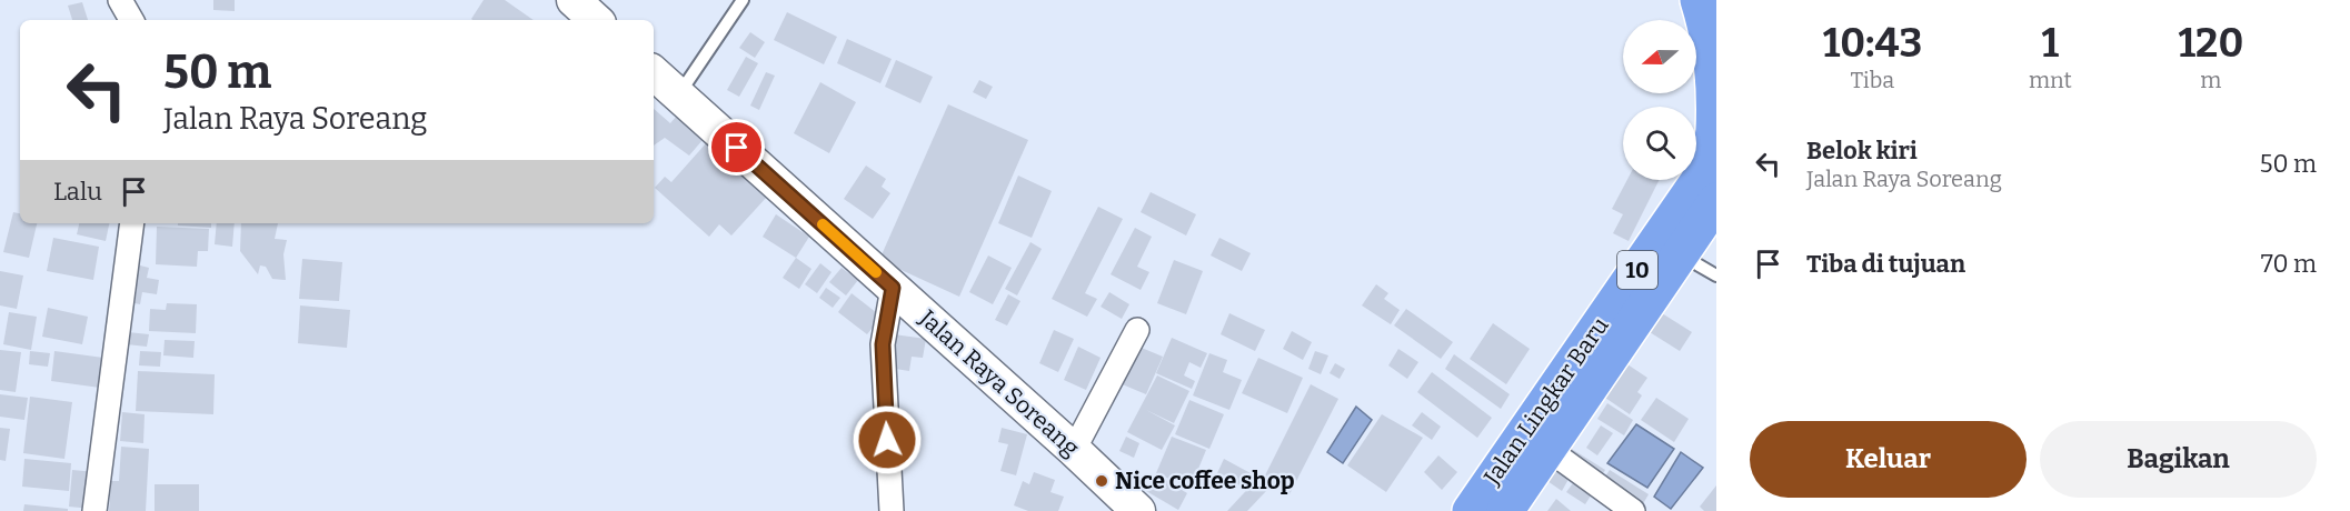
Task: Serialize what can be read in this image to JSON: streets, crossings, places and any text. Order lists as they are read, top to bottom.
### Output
{
  "streets": {
    "highway": ["10", "Jalan Lingkar Baru"],
    "main road": ["Jalan Raya Soreang"]
  },
  "places": ["Nice coffee shop"],
  "north": "left",
  "page": {
    "eta": [
      "10:43",
      "Tiba",
      "1",
      "mnt",
      "120",
      "m"
    ],
    "turn": ["50 m", "Jalan Raya Soreang"],
    "list": [
      {
        "name": "Belok kiri",
        "note": "Jalan Raya Soreang",
        "value": "50 m"
      },
      {
        "name": "Tiba di tujuan",
        "value": "70 m"
      }
    ],
    "then": "Lalu",
    "buttons": ["Keluar", "Bagikan"]
  }
}
